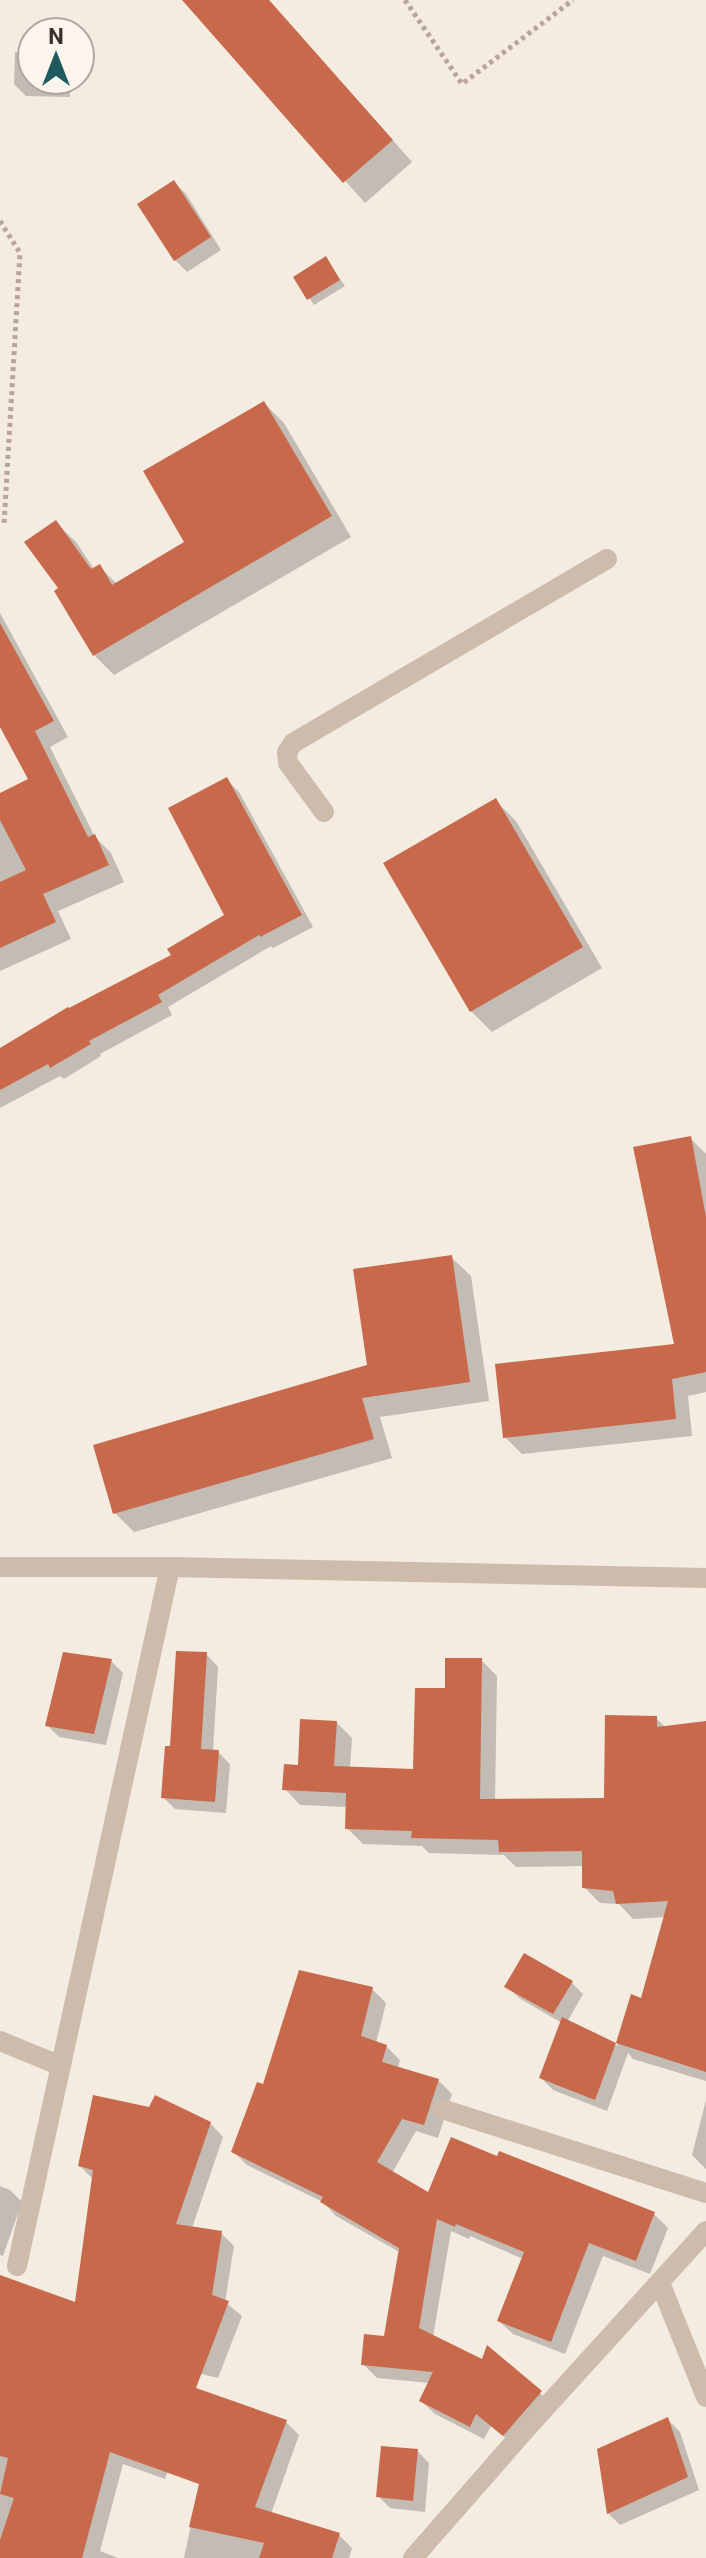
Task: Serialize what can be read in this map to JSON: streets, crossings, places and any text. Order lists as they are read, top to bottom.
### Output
{
  "north": "top"
}
